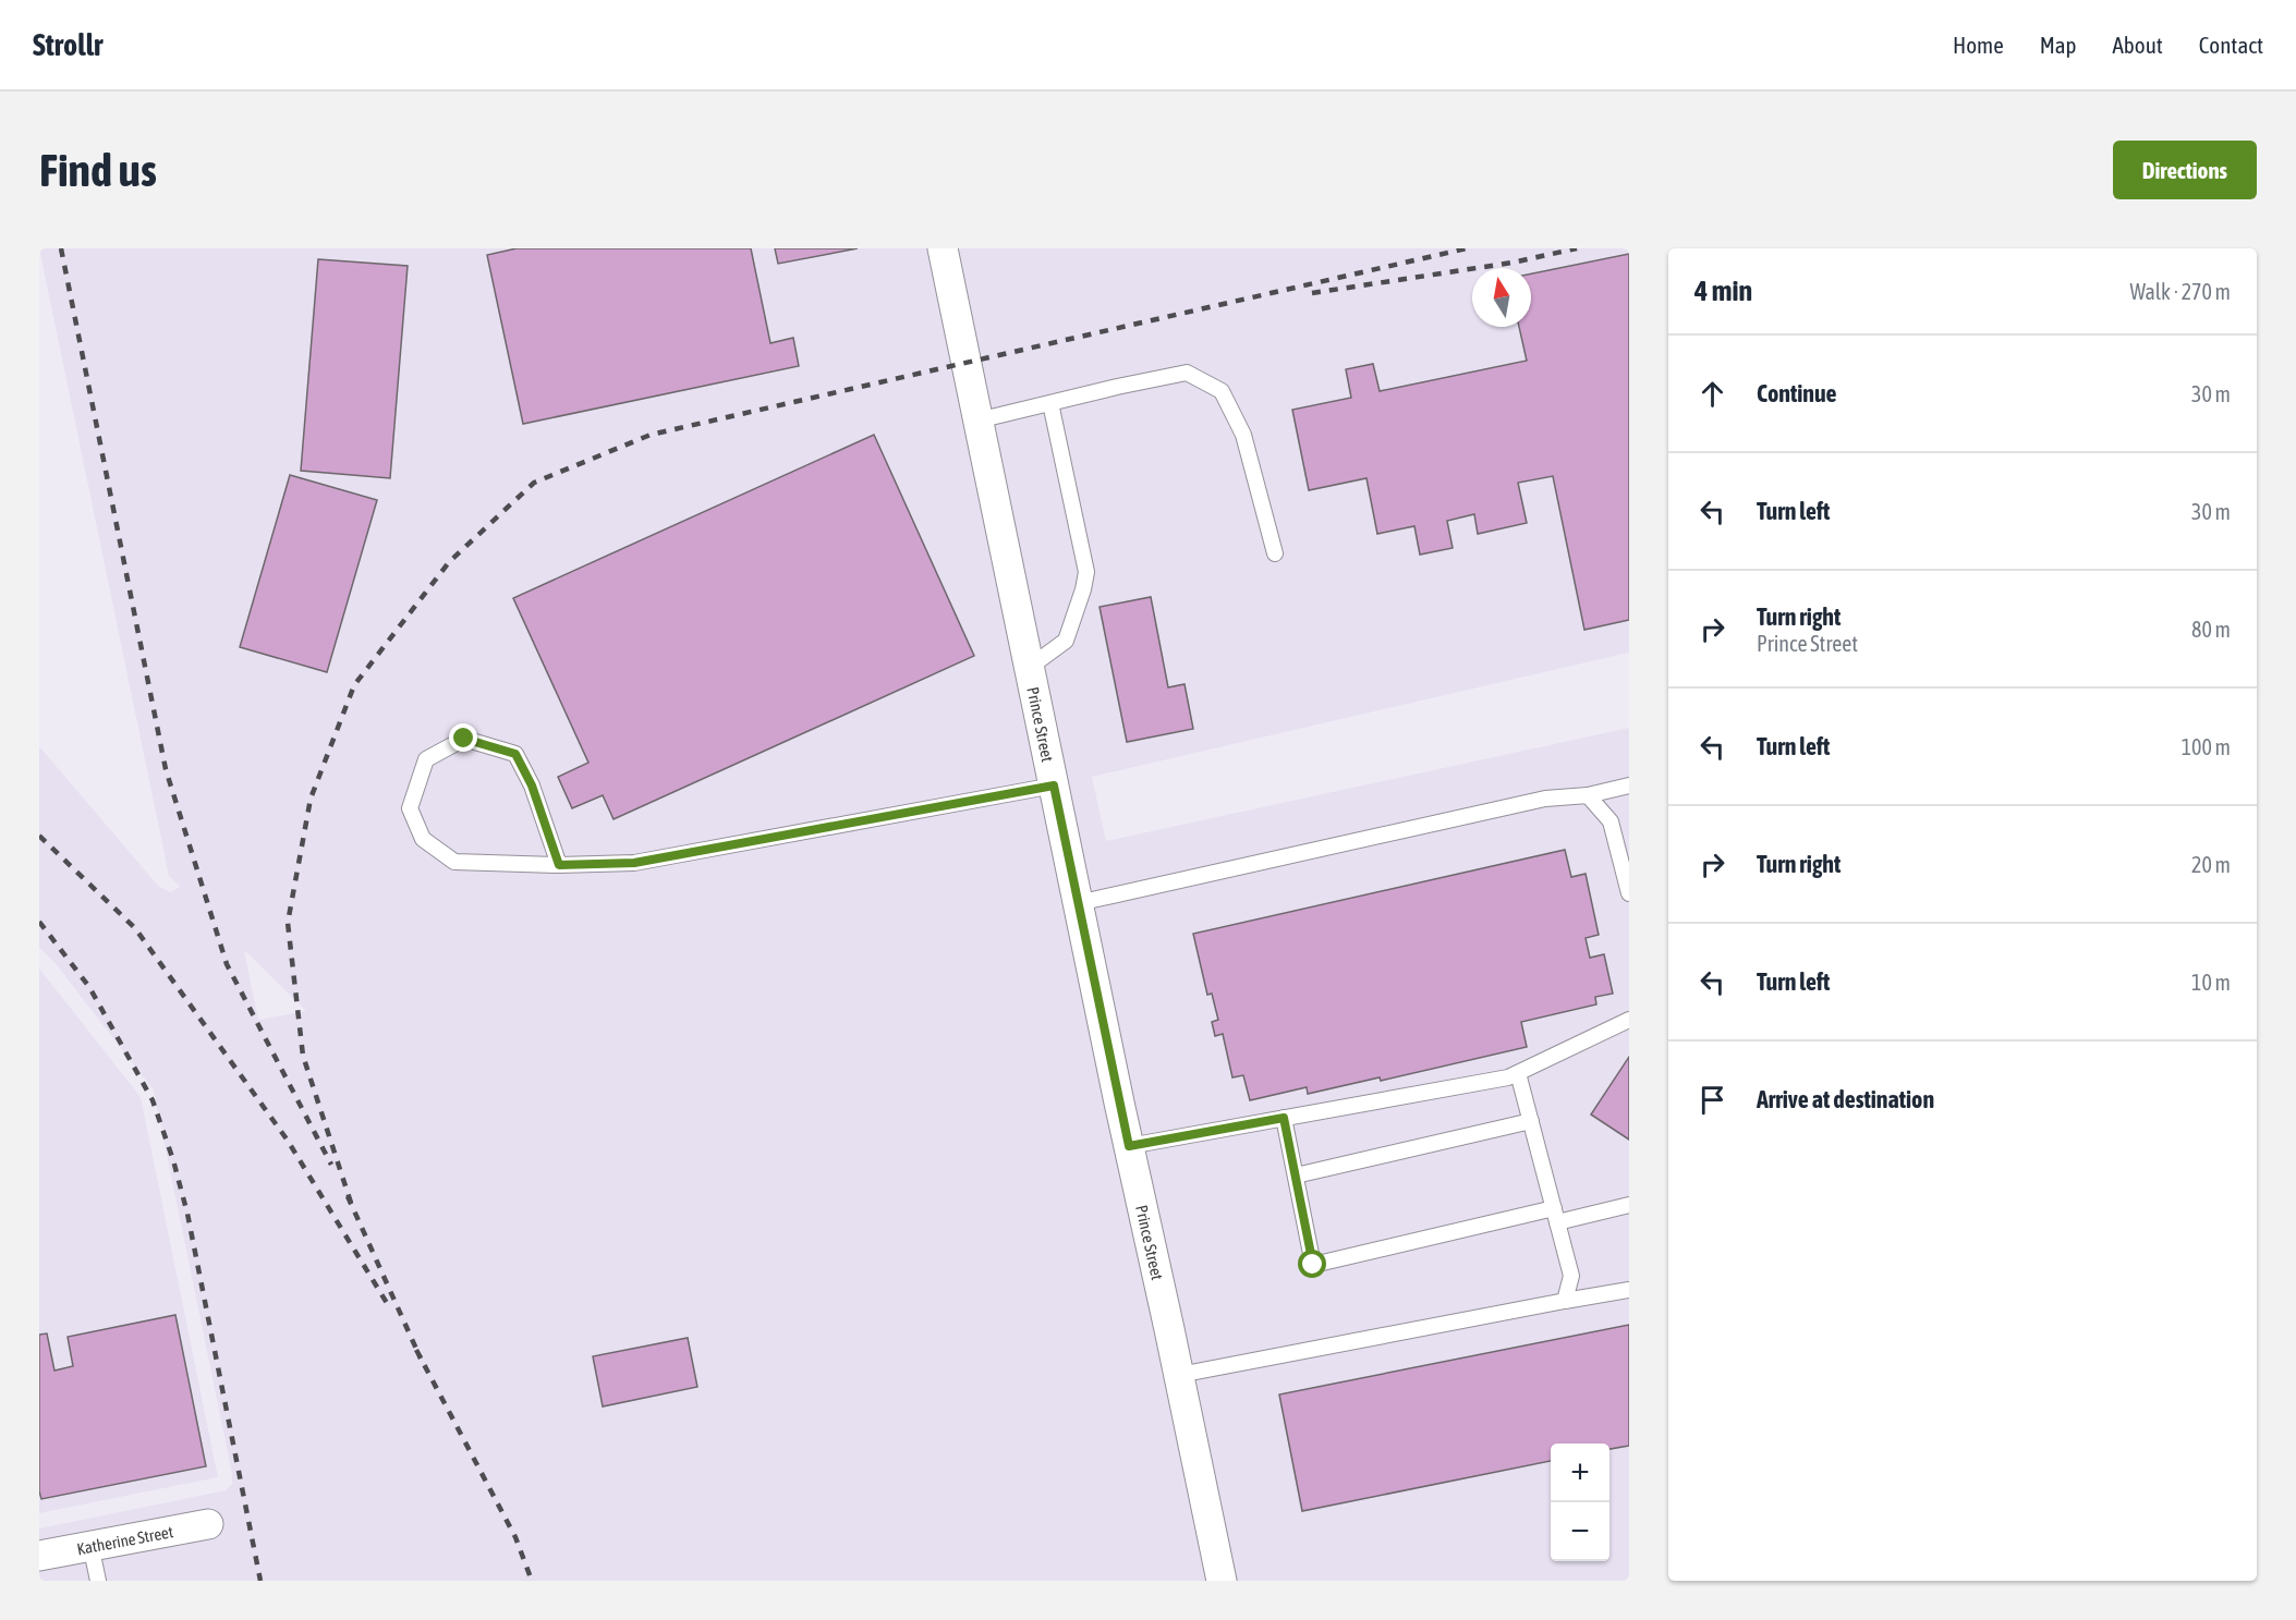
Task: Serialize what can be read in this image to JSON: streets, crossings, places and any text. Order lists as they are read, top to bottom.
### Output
{
  "streets": {
    "street": ["Prince Street", "Katherine Street"]
  },
  "north": "top",
  "page": {
    "header": "Strollr",
    "nav": [
      "Home",
      "Map",
      "About",
      "Contact"
    ],
    "buttons": "Directions",
    "title": "Find us",
    "heading": ["4 min", "Walk · 270 m"],
    "list": [
      ["Continue", "30 m"],
      ["Turn left", "30 m"],
      ["Turn right", "Prince Street", "80 m"],
      ["Turn left", "100 m"],
      ["Turn right", "20 m"],
      ["Turn left", "10 m"],
      "Arrive at destination"
    ],
    "map_buttons": ["+", "−"]
  }
}
